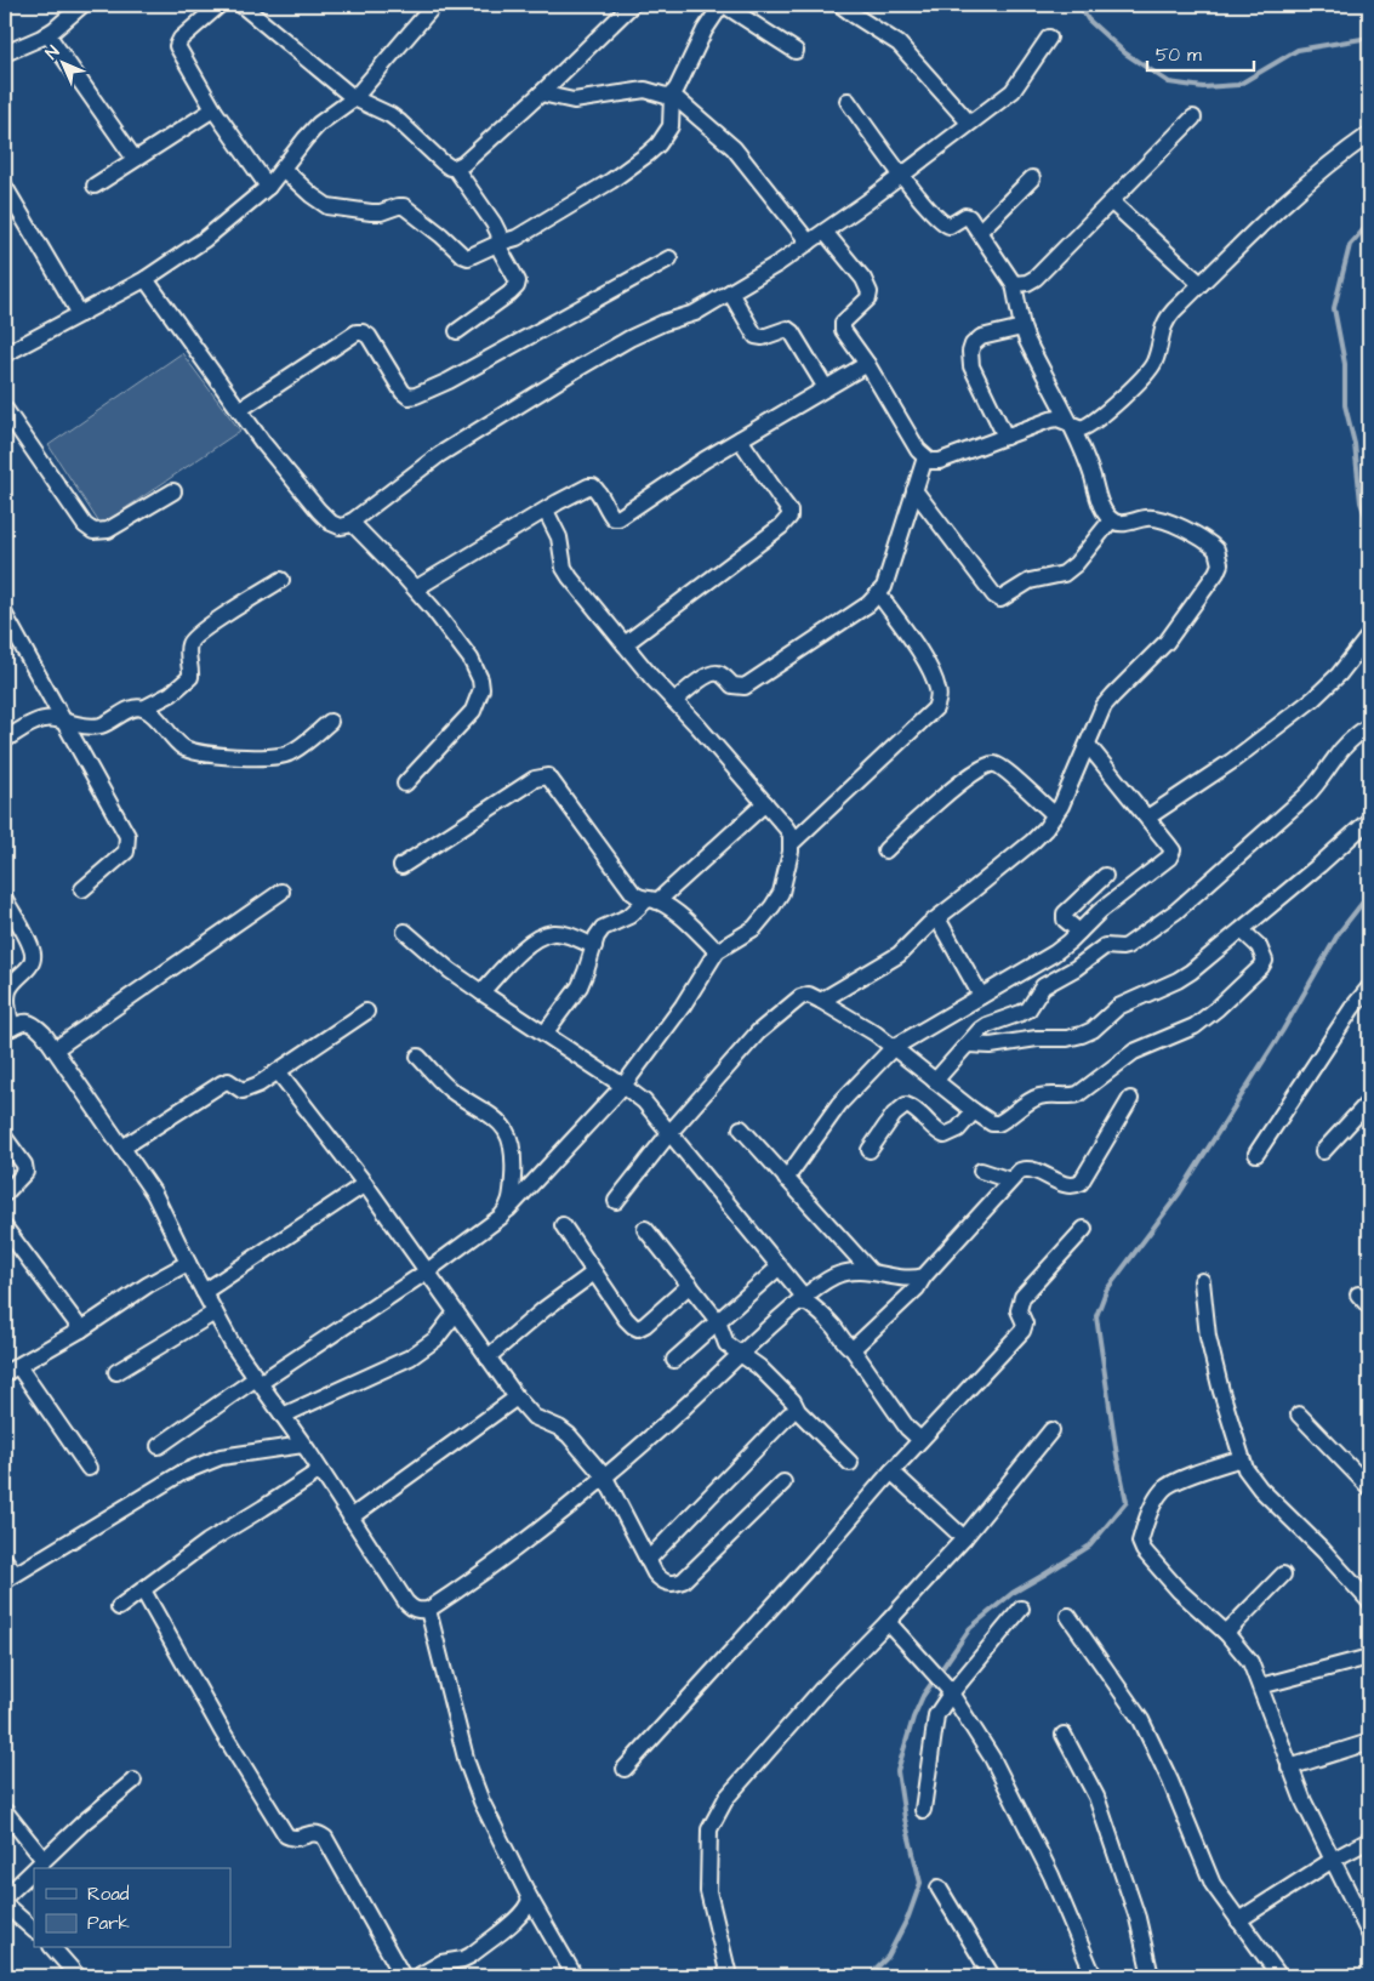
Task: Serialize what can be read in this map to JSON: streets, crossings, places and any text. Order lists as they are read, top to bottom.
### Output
{
  "legend": ["Road", "Park"],
  "scale_bar": "50 m",
  "north": "top left"
}
